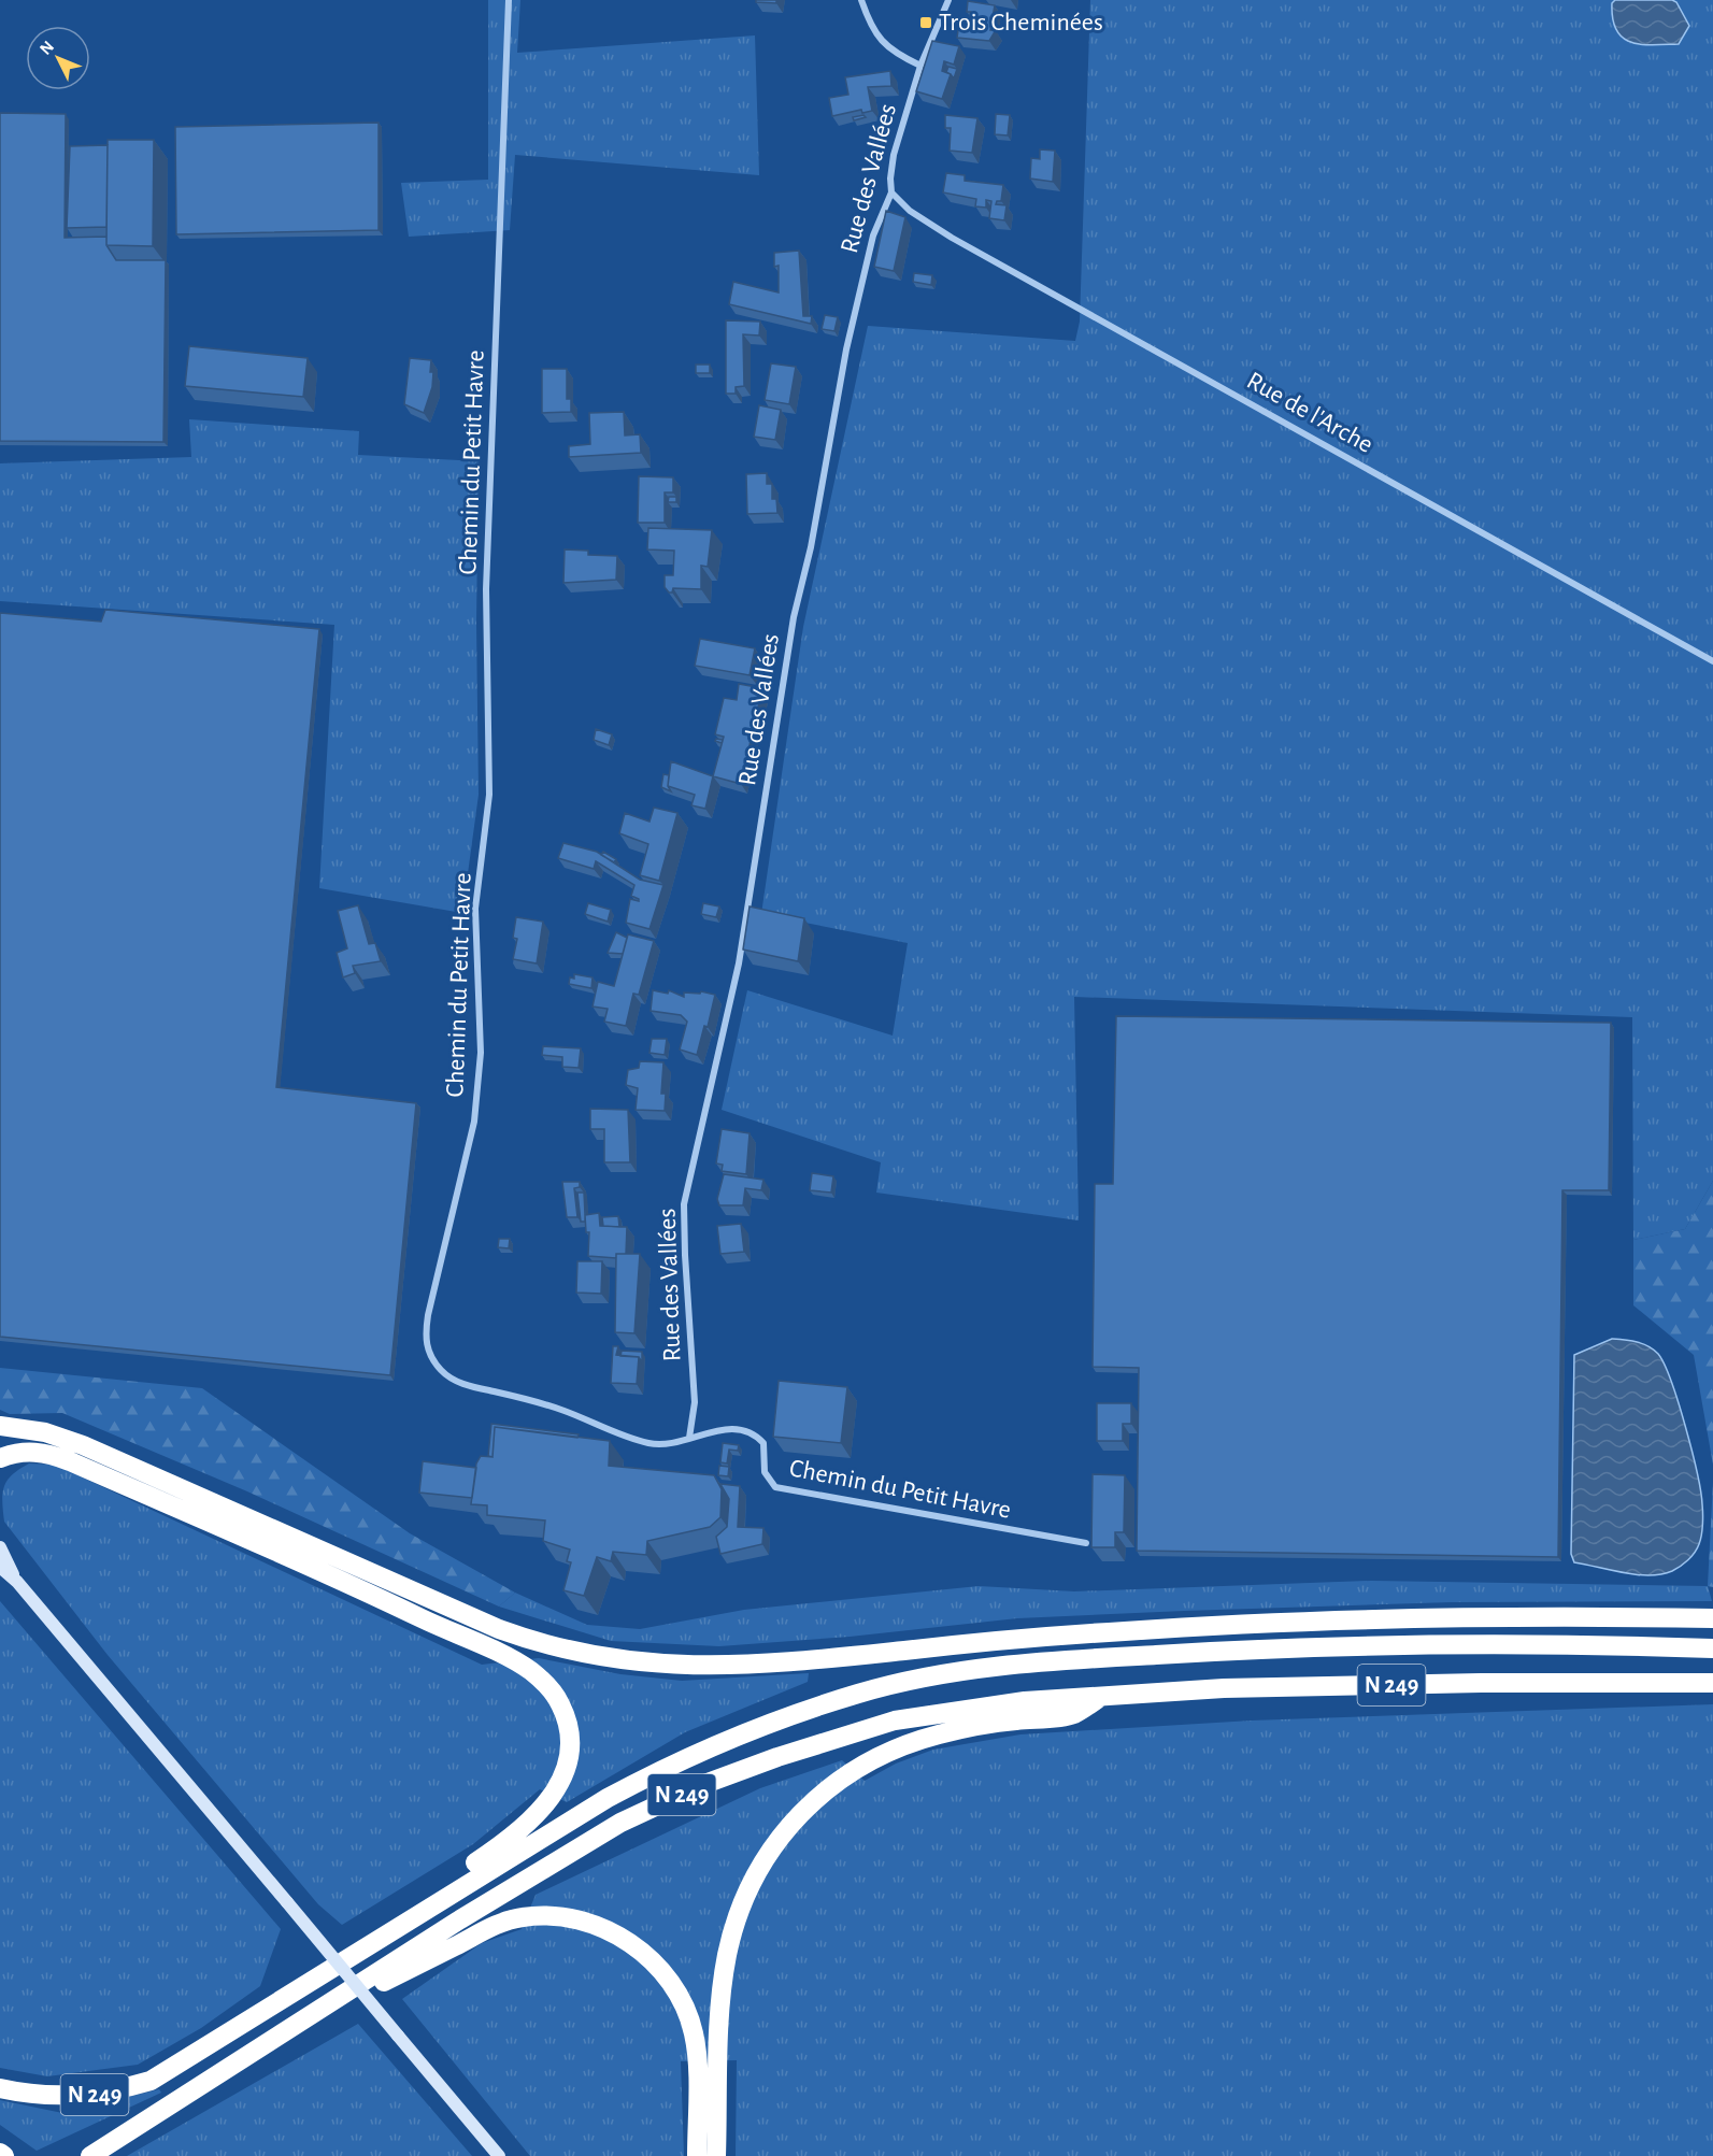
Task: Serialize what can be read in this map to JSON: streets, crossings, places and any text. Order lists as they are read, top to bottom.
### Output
{
  "streets": {
    "highway": ["N 249"],
    "street": ["Rue des Vallées", "Rue de l'Arche", "Chemin du Petit Havre"]
  },
  "crossings": [
    ["Rue des Vallées", "Rue de l'Arche"],
    ["Rue des Vallées", "Chemin du Petit Havre"]
  ],
  "places": {
    "transit": ["Trois Cheminées"]
  },
  "north": "top left"
}
